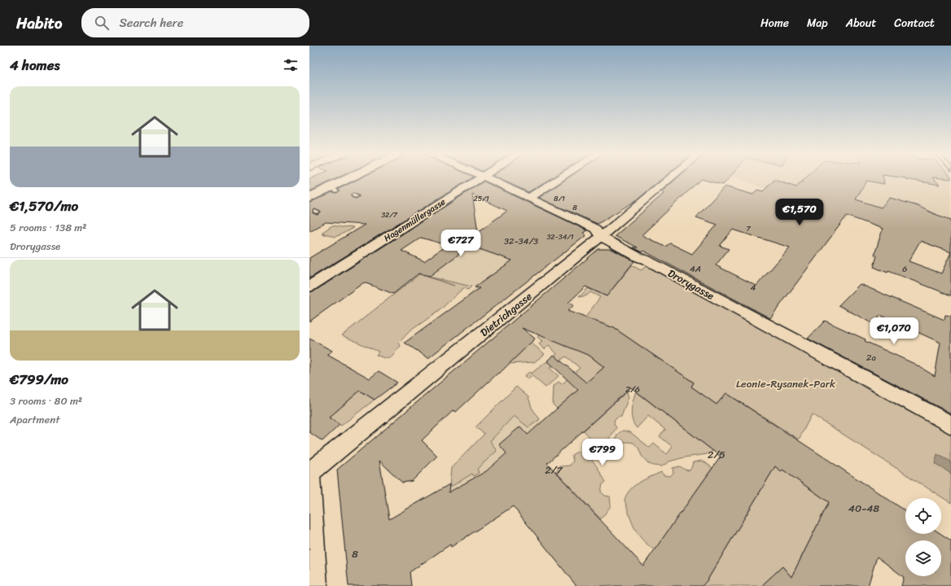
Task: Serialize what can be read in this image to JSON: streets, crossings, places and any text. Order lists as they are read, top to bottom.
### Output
{
  "streets": {
    "street": ["Hagenmüllergasse", "Drorygasse", "Dietrichgasse"]
  },
  "crossings": [
    ["Drorygasse", "Dietrichgasse"]
  ],
  "parks": ["Leonie-Rysanek-Park"],
  "house_numbers": [
    "25/1",
    "8/1",
    "8",
    "32/7",
    "7",
    "32-34/1",
    "32-34/3",
    "4A",
    "6",
    "4",
    "2a",
    "2/6",
    "2/5",
    "2/7",
    "40-48",
    "8"
  ],
  "page": {
    "header": "Habito",
    "search": "Search here",
    "nav": [
      "Home",
      "Map",
      "About",
      "Contact"
    ],
    "heading": "4 homes",
    "list": [
      {
        "name": "€1,570/mo",
        "note": "5 rooms · 138 m² · Drorygasse"
      },
      {
        "name": "€799/mo",
        "note": "3 rooms · 80 m² · Apartment"
      }
    ],
    "price": [
      "€1,570",
      "€727",
      "€1,070",
      "€799"
    ]
  }
}
